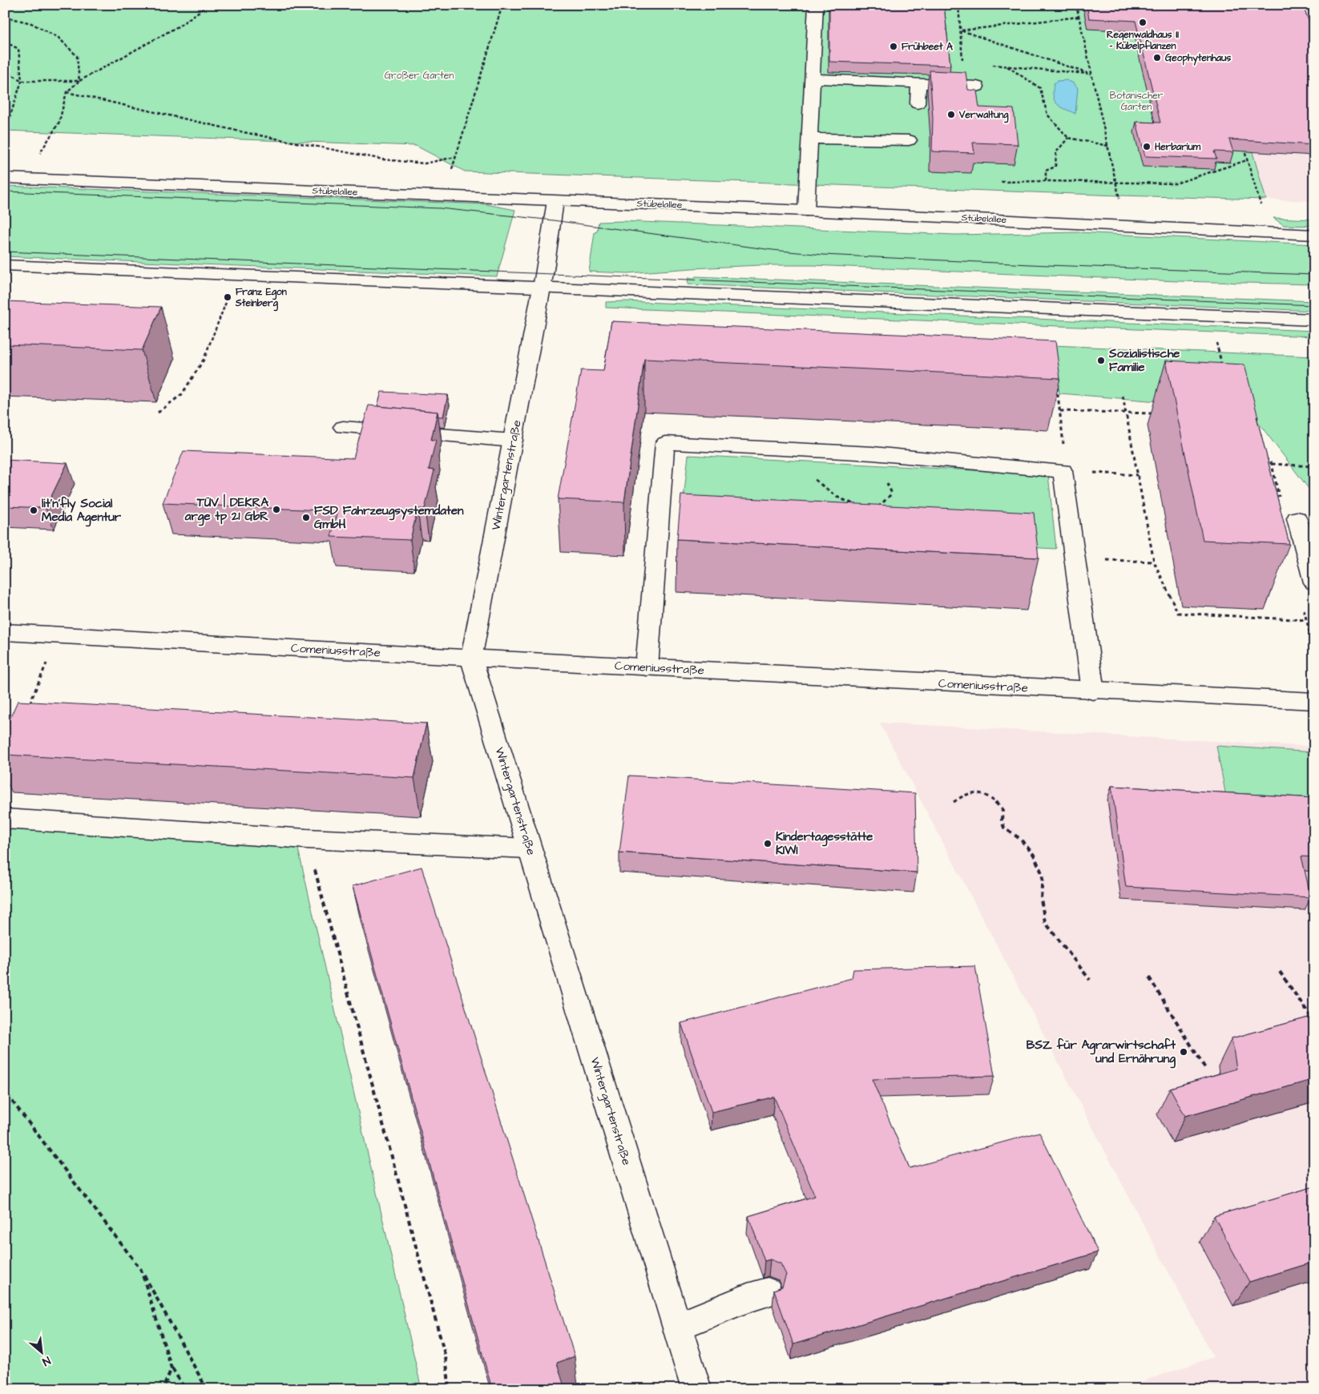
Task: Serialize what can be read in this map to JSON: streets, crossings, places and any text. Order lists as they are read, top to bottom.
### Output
{
  "streets": {
    "main road": ["Stübelallee", "Wintergartenstraße", "Comeniusstraße"]
  },
  "crossings": [
    ["Stübelallee", "Wintergartenstraße"],
    ["Wintergartenstraße", "Comeniusstraße"]
  ],
  "parks": ["Großer Garten", "Botanischer Garten"],
  "places": [
    "Regenwaldhaus II - Kübelpflanzen",
    "Frühbeet A",
    "Geophytenhaus",
    "Verwaltung",
    "Herbarium",
    "Franz Egon Steinberg",
    "Sozialistische Familie",
    "TÜV | DEKRA arge tp 21 GbR",
    "lit'n'fly Social Media Agentur",
    "FSD Fahrzeugsystemdaten GmbH",
    "Kindertagesstätte KIWI",
    "BSZ für Agrarwirtschaft und Ernährung"
  ],
  "north": "bottom right"
}
